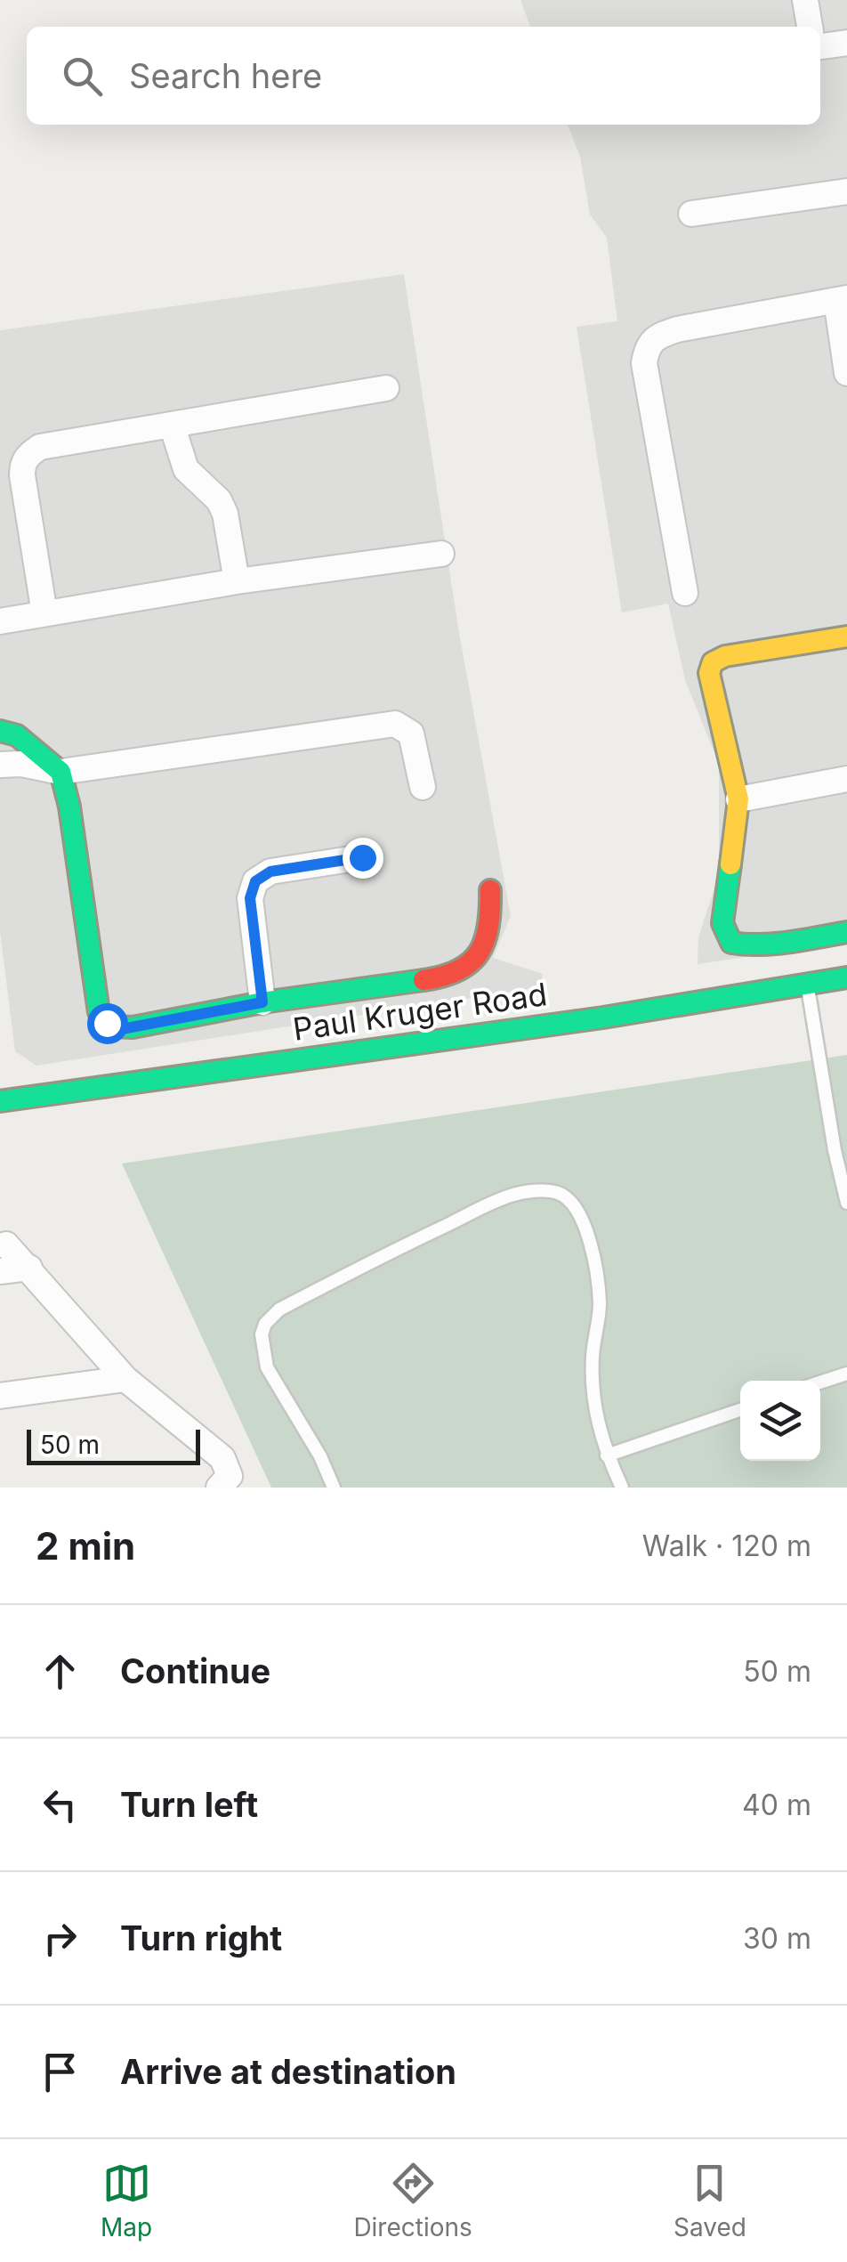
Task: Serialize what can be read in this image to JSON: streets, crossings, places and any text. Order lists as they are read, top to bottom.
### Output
{
  "streets": {
    "street": ["Paul Kruger Road"]
  },
  "scale_bar": "50 m",
  "page": {
    "search": "Search here",
    "scale": "50 m",
    "heading": ["2 min", "Walk · 120 m"],
    "list": [
      ["Continue", "50 m"],
      ["Turn left", "40 m"],
      ["Turn right", "30 m"],
      "Arrive at destination"
    ],
    "nav": ["Map", "Directions", "Saved"]
  }
}
